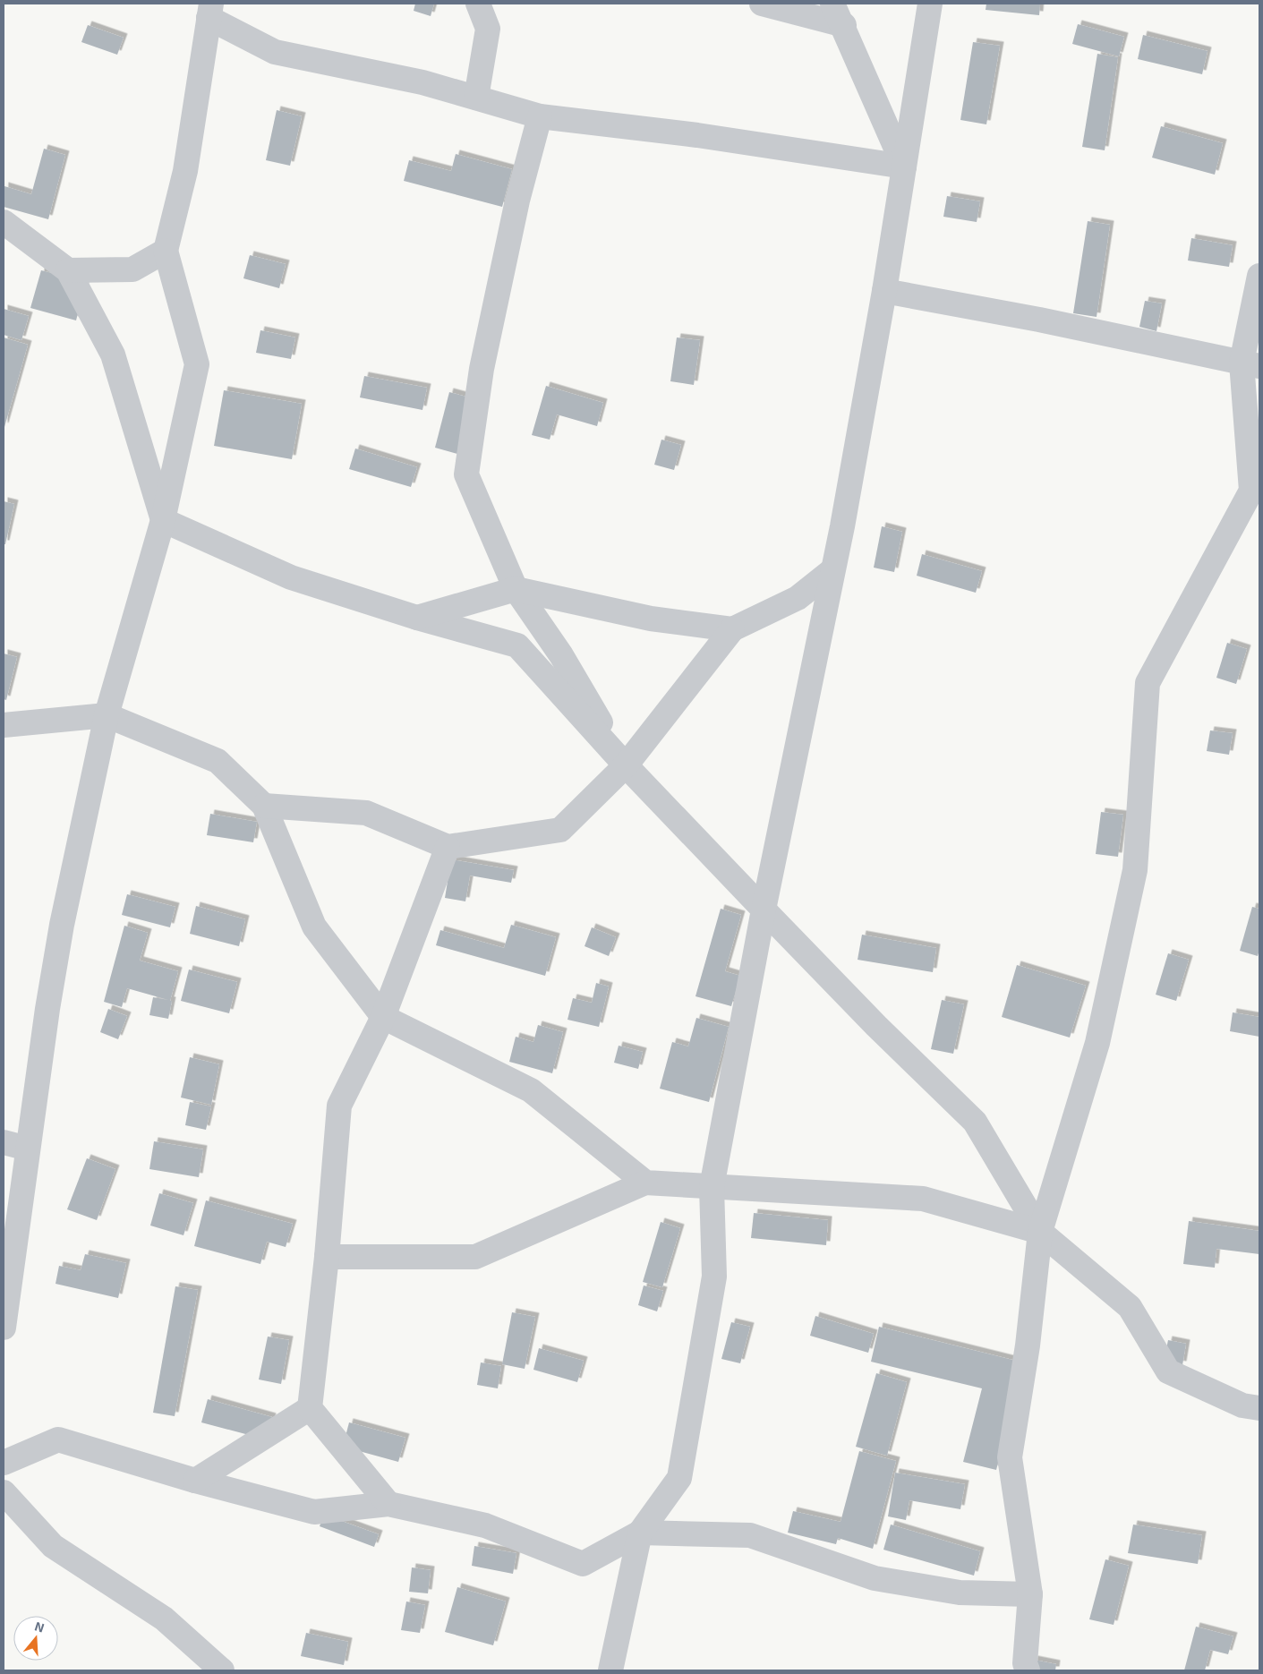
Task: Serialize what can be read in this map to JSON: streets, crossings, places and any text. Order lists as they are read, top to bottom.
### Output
{
  "north": "top"
}
